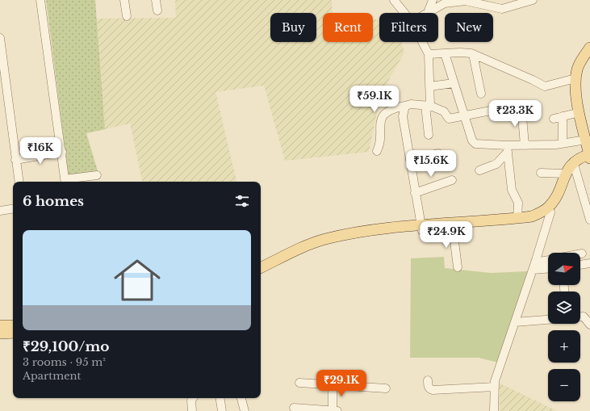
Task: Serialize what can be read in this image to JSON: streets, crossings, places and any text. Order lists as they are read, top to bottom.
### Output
{
  "north": "right",
  "page": {
    "chip": [
      "Buy",
      "Rent",
      "Filters",
      "New"
    ],
    "price": [
      "₹59.1K",
      "₹23.3K",
      "₹16K",
      "₹15.6K",
      "₹24.9K",
      "₹29.1K"
    ],
    "heading": "6 homes",
    "list": [
      {
        "name": "₹29,100/mo",
        "note": "3 rooms · 95 m² · Apartment"
      }
    ],
    "map_buttons": ["+", "−"]
  }
}
